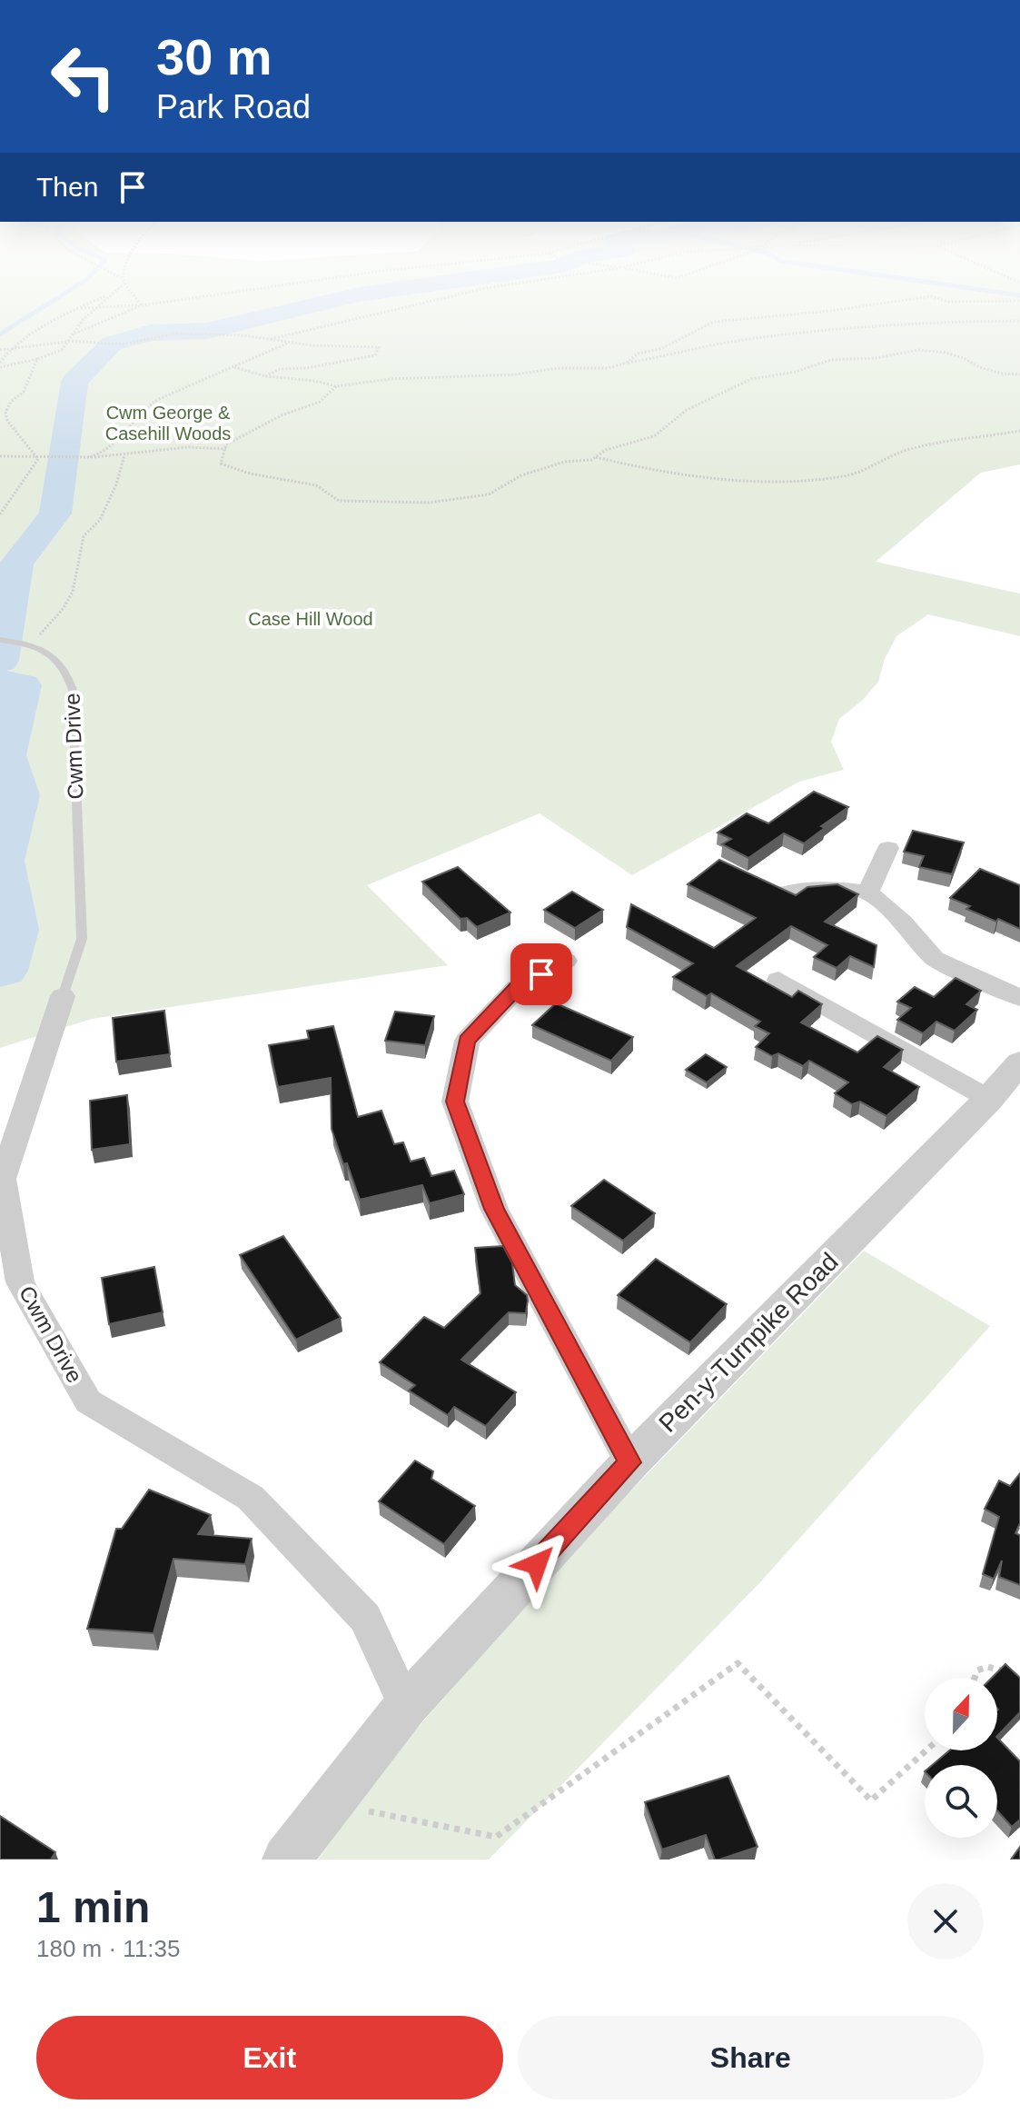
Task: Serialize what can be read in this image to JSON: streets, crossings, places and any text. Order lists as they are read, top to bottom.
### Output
{
  "streets": {
    "street": ["Cwm Drive", "Pen-y-Turnpike Road"]
  },
  "crossings": [
    ["Cwm Drive", "Pen-y-Turnpike Road"]
  ],
  "parks": ["Cwm George & Casehill Woods", "Case Hill Wood"],
  "north": "top",
  "page": {
    "turn": ["30 m", "Park Road"],
    "then": "Then",
    "heading": ["1 min", "180 m · 11:35"],
    "buttons": ["Exit", "Share"]
  }
}
